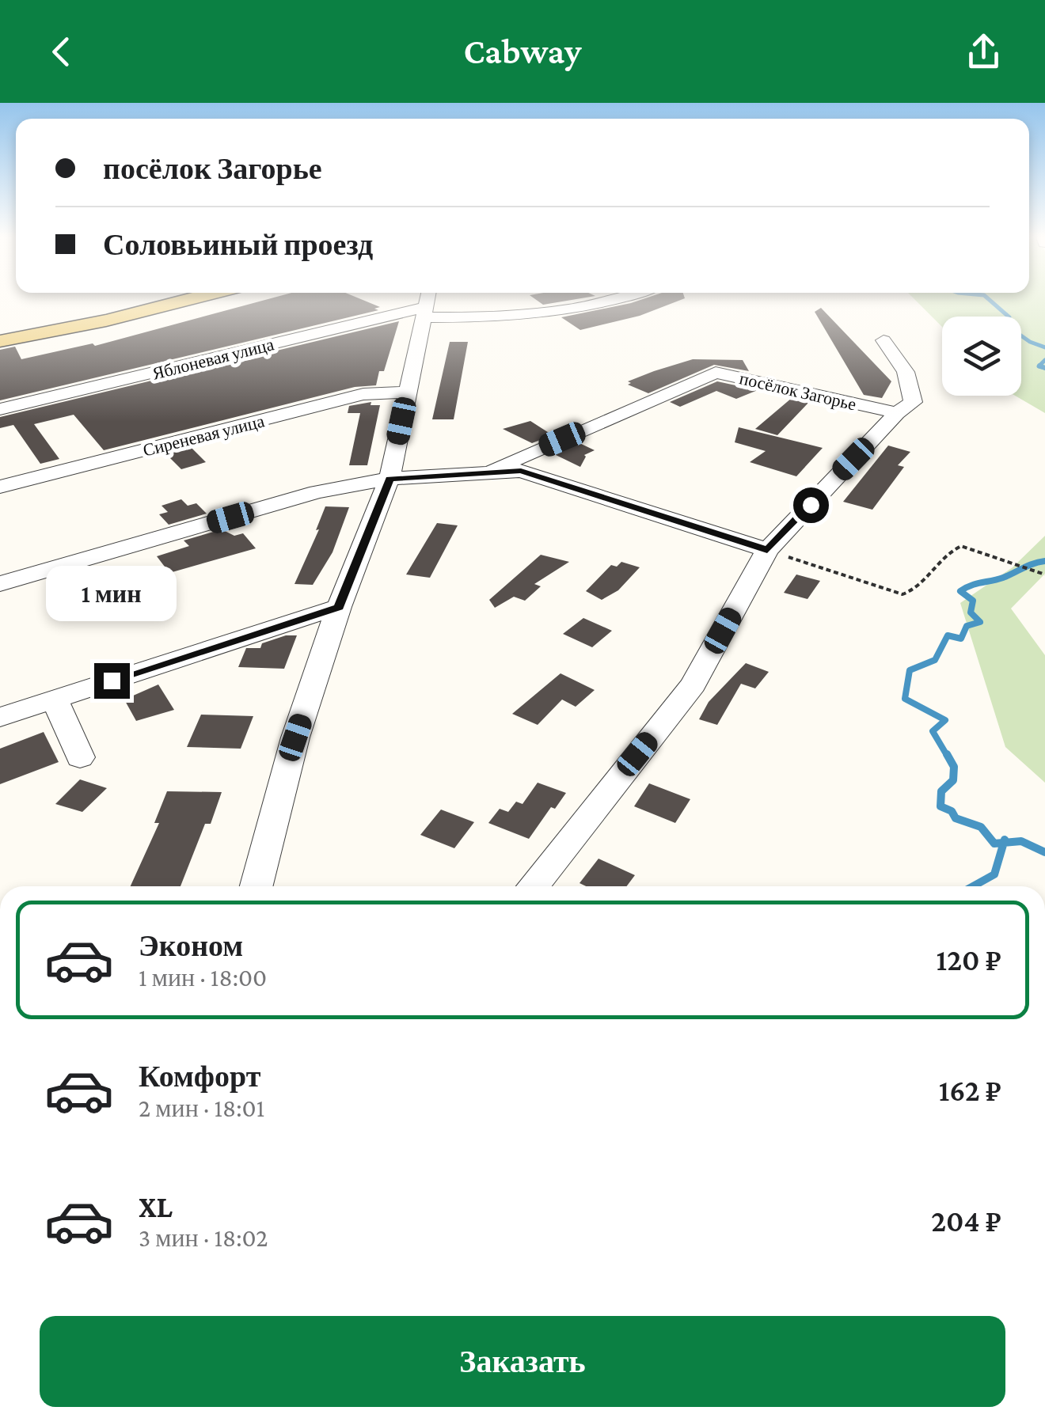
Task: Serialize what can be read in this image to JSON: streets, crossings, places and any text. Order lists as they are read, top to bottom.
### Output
{
  "streets": {
    "street": ["Яблоневая улица", "посёлок Загорье", "Сиреневая улица"]
  },
  "page": {
    "header": "Cabway",
    "banner": ["посёлок Загорье", "Соловьиный проезд"],
    "bubble": "1 мин",
    "list": [
      {
        "name": "Эконом",
        "note": "1 мин · 18:00",
        "value": "120 ₽"
      },
      {
        "name": "Комфорт",
        "note": "2 мин · 18:01",
        "value": "162 ₽"
      },
      {
        "name": "XL",
        "note": "3 мин · 18:02",
        "value": "204 ₽"
      }
    ],
    "buttons": "Заказать"
  }
}
